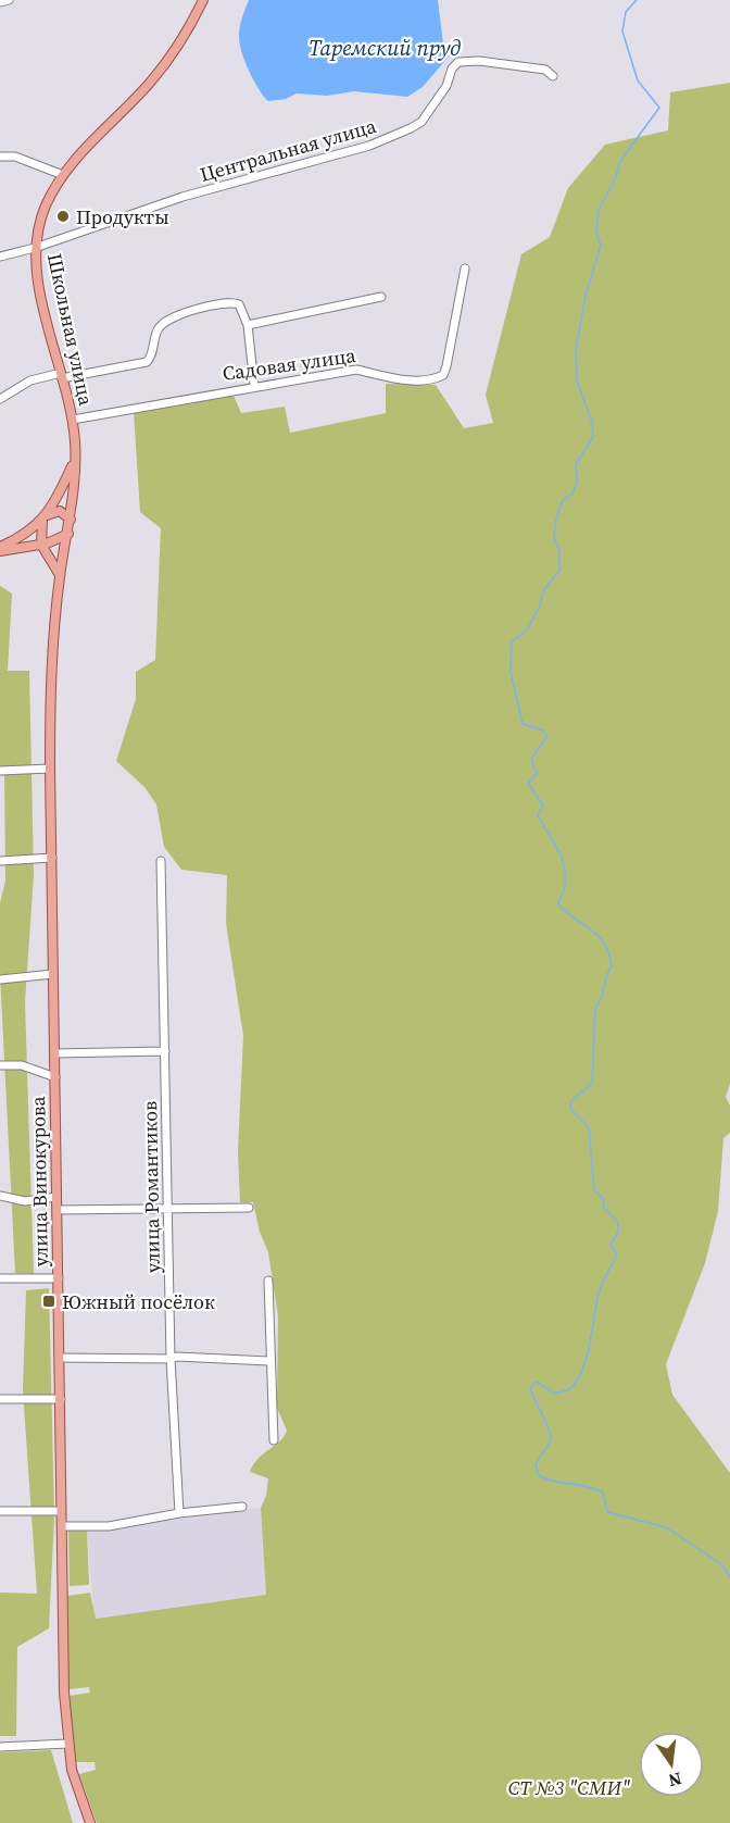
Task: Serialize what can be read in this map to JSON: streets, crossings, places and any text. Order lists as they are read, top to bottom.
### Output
{
  "streets": {
    "main road": ["Школьная улица", "улица Винокурова"],
    "street": ["Центральная улица", "Садовая улица", "улица Романтиков"]
  },
  "crossings": [
    ["Центральная улица", "Школьная улица"],
    ["Школьная улица", "Садовая улица"]
  ],
  "water": ["Таремский пруд"],
  "parks": ["СТ №3 \"СМИ\""],
  "places": {
    "other": ["Продукты"],
    "transit": ["Южный посёлок"]
  },
  "north": "bottom"
}
